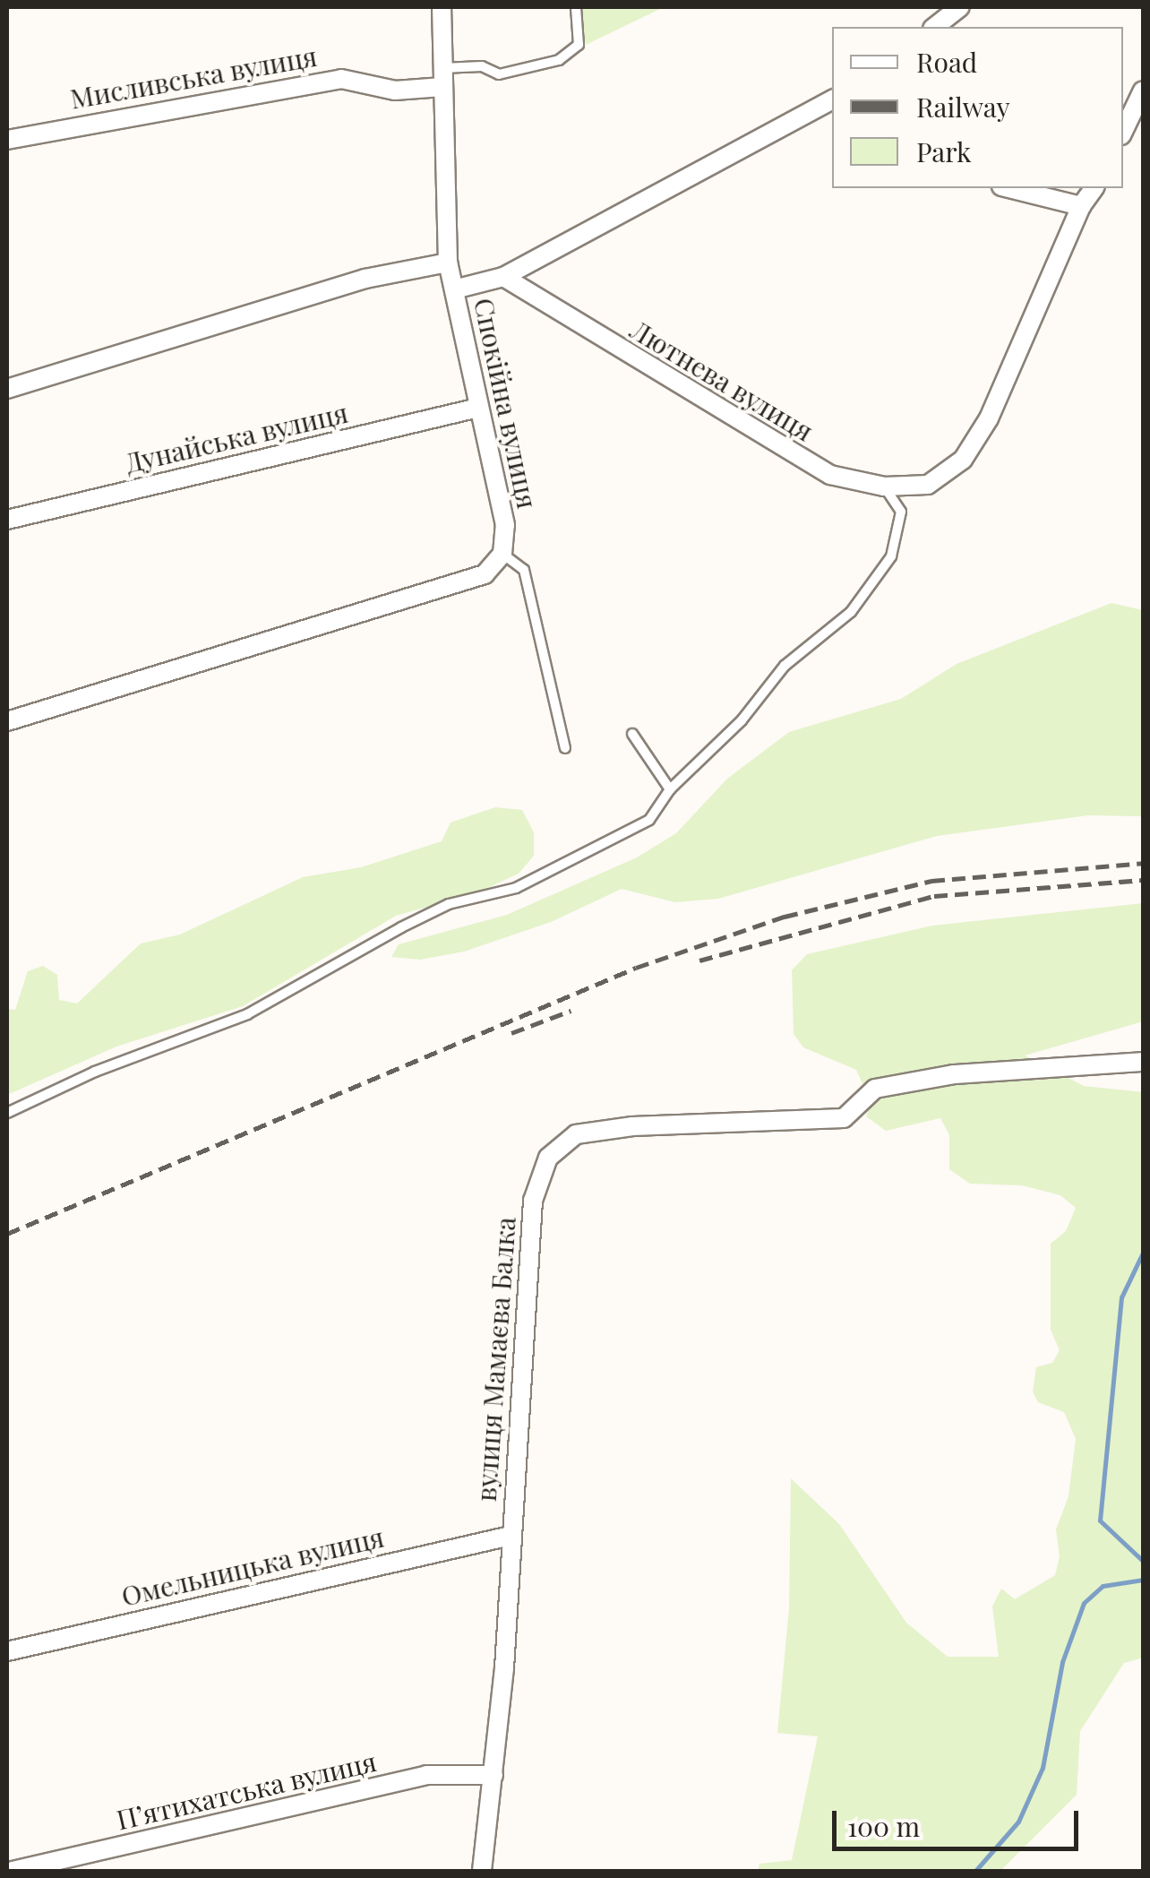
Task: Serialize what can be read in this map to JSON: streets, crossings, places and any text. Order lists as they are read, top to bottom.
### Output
{
  "streets": {
    "street": [
      "Мисливська вулиця",
      "Лютнева вулиця",
      "Спокійна вулиця",
      "Дунайська вулиця",
      "вулиця Мамаєва Балка",
      "Омельницька вулиця",
      "Пʼятихатська вулиця"
    ]
  },
  "crossings": [
    ["Мисливська вулиця", "Спокійна вулиця"],
    ["Спокійна вулиця", "Дунайська вулиця"],
    ["вулиця Мамаєва Балка", "Омельницька вулиця"],
    ["вулиця Мамаєва Балка", "Пʼятихатська вулиця"]
  ],
  "legend": ["Road", "Railway", "Park"],
  "scale_bar": "100 m"
}
